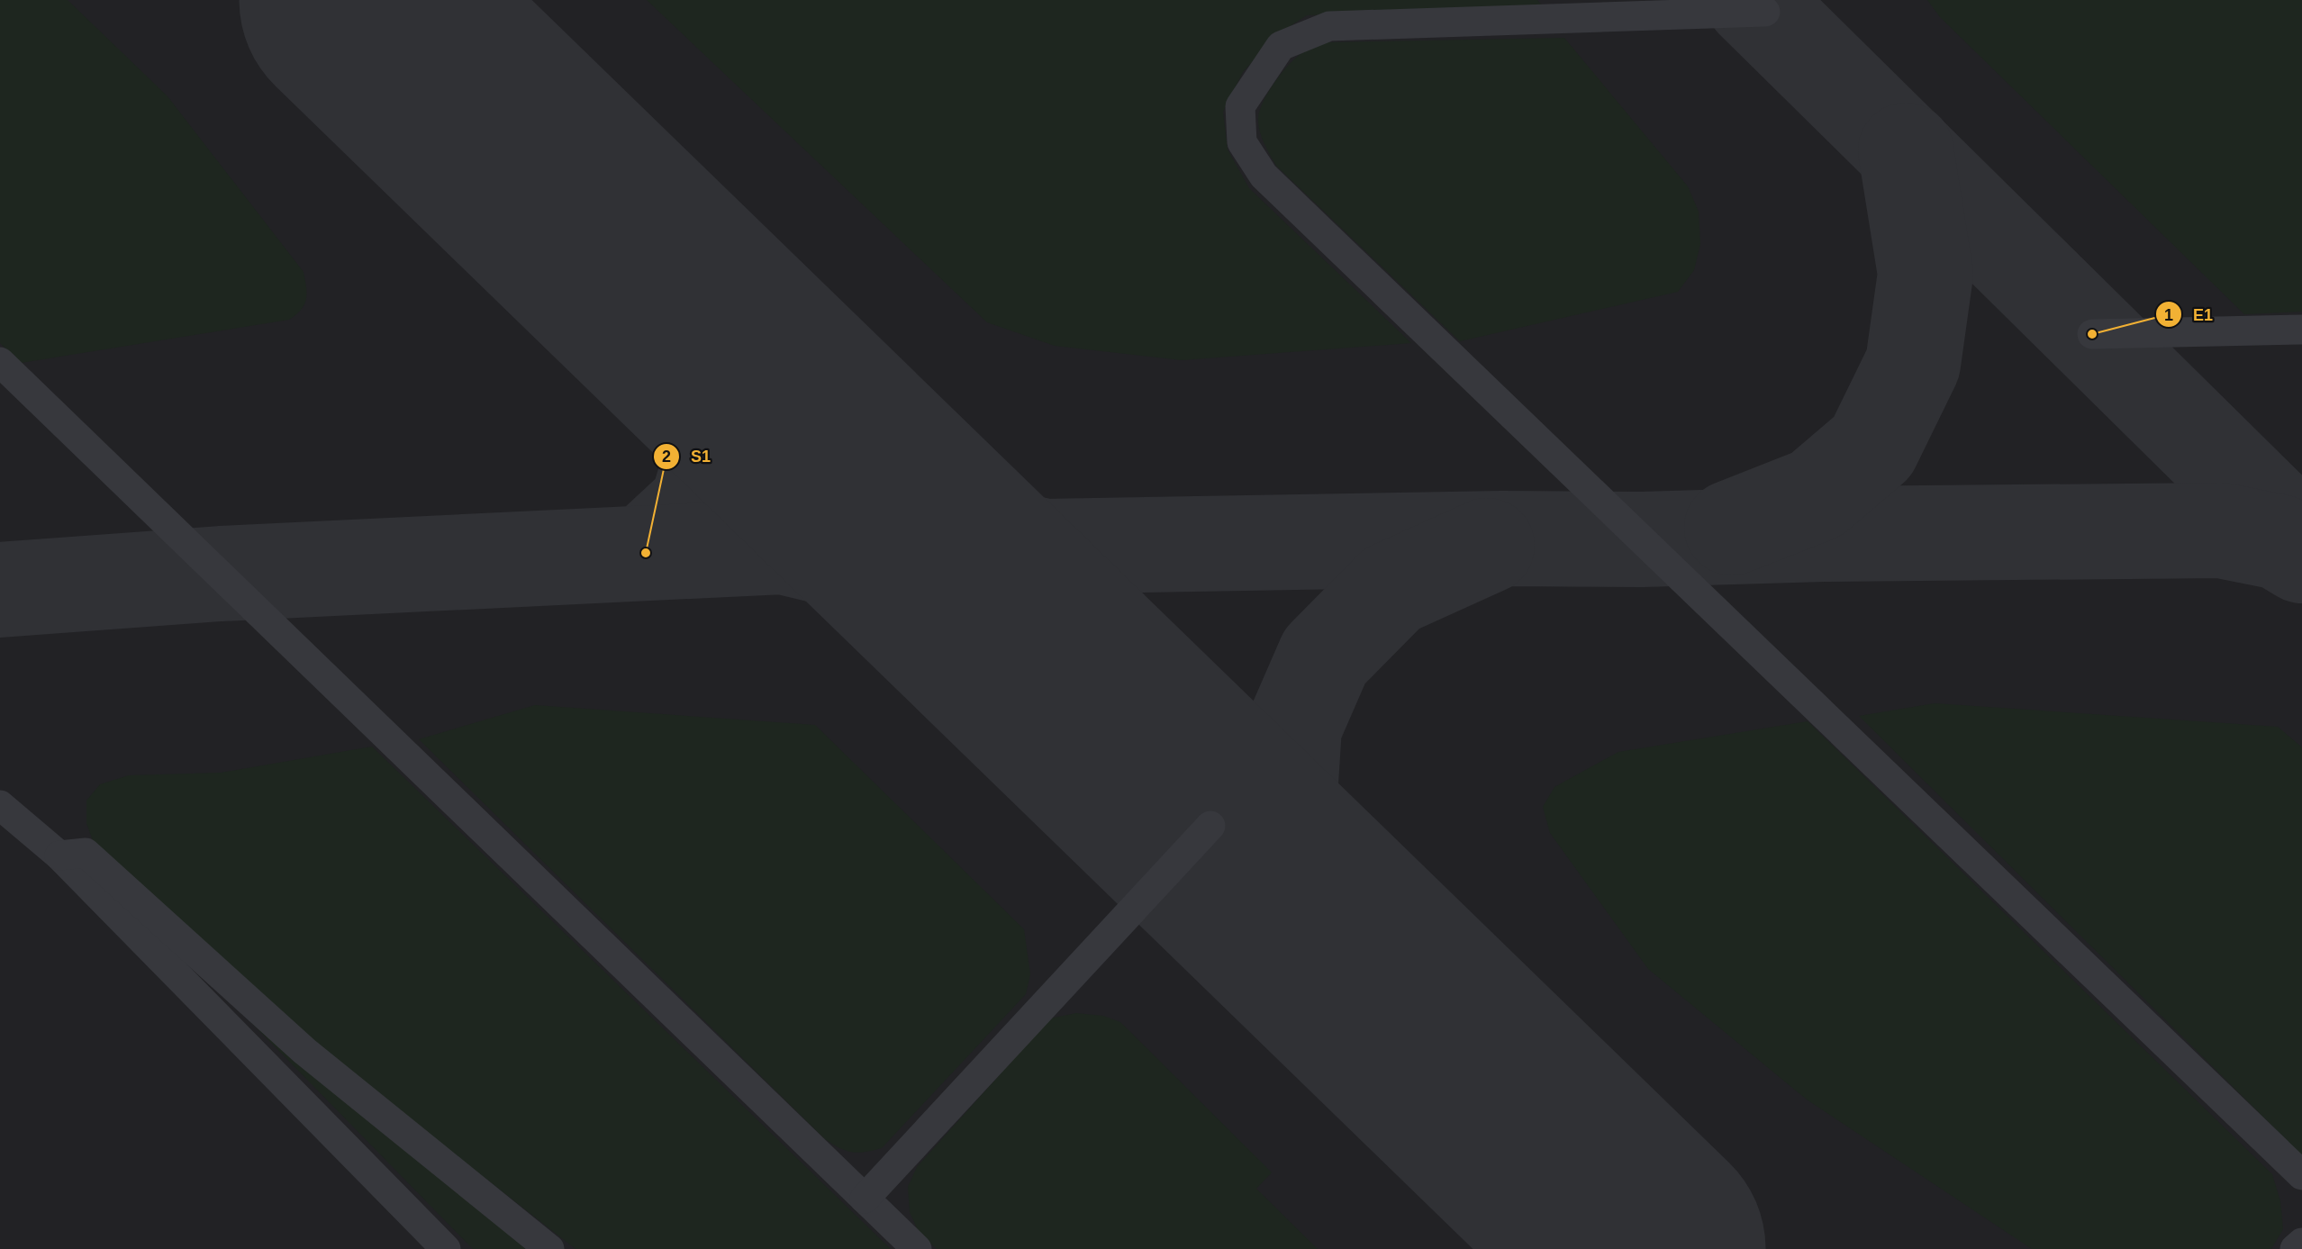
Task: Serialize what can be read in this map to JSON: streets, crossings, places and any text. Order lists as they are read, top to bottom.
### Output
{
  "places": ["E1", "S1"]
}
